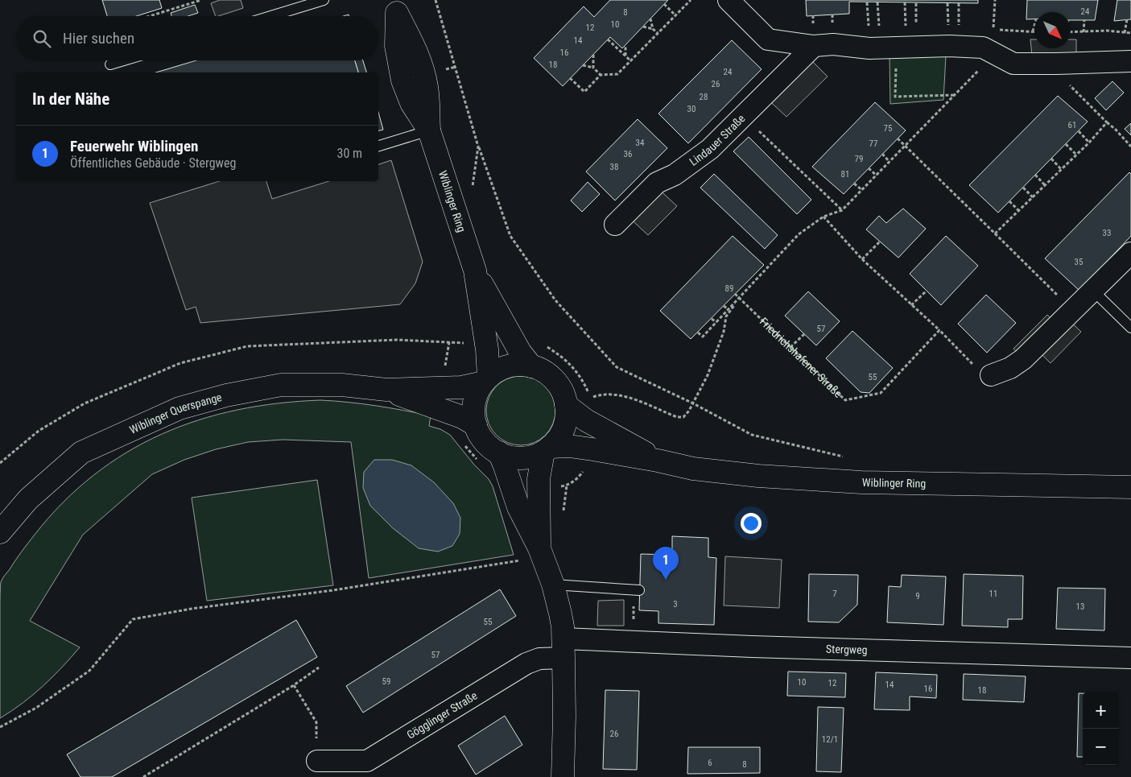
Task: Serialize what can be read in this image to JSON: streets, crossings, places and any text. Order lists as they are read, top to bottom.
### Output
{
  "streets": {
    "main road": ["Wiblinger Ring", "Wiblinger Querspange"],
    "street": ["Lindauer Straße", "Stergweg", "Gögglinger Straße"],
    "path": ["Friedrichshafener Straße"]
  },
  "crossings": [
    ["Wiblinger Ring", "Wiblinger Querspange"],
    ["Stergweg", "Gögglinger Straße"]
  ],
  "house_numbers": [
    "24",
    "8",
    "10",
    "12",
    "14",
    "16",
    "18",
    "24",
    "26",
    "28",
    "30",
    "61",
    "75",
    "34",
    "77",
    "36",
    "79",
    "38",
    "81",
    "33",
    "35",
    "89",
    "57",
    "55",
    "7",
    "11",
    "9",
    "3",
    "13",
    "55",
    "57",
    "59",
    "10",
    "12",
    "14",
    "16",
    "18",
    "26",
    "12/1",
    "6",
    "8"
  ],
  "north": "bottom right",
  "page": {
    "search": "Hier suchen",
    "heading": "In der Nähe",
    "list": [
      {
        "mark": "1",
        "name": "Feuerwehr Wiblingen",
        "note": "Öffentliches Gebäude · Stergweg",
        "value": "30 m"
      }
    ],
    "pins": "1",
    "map_buttons": ["+", "−"]
  }
}
